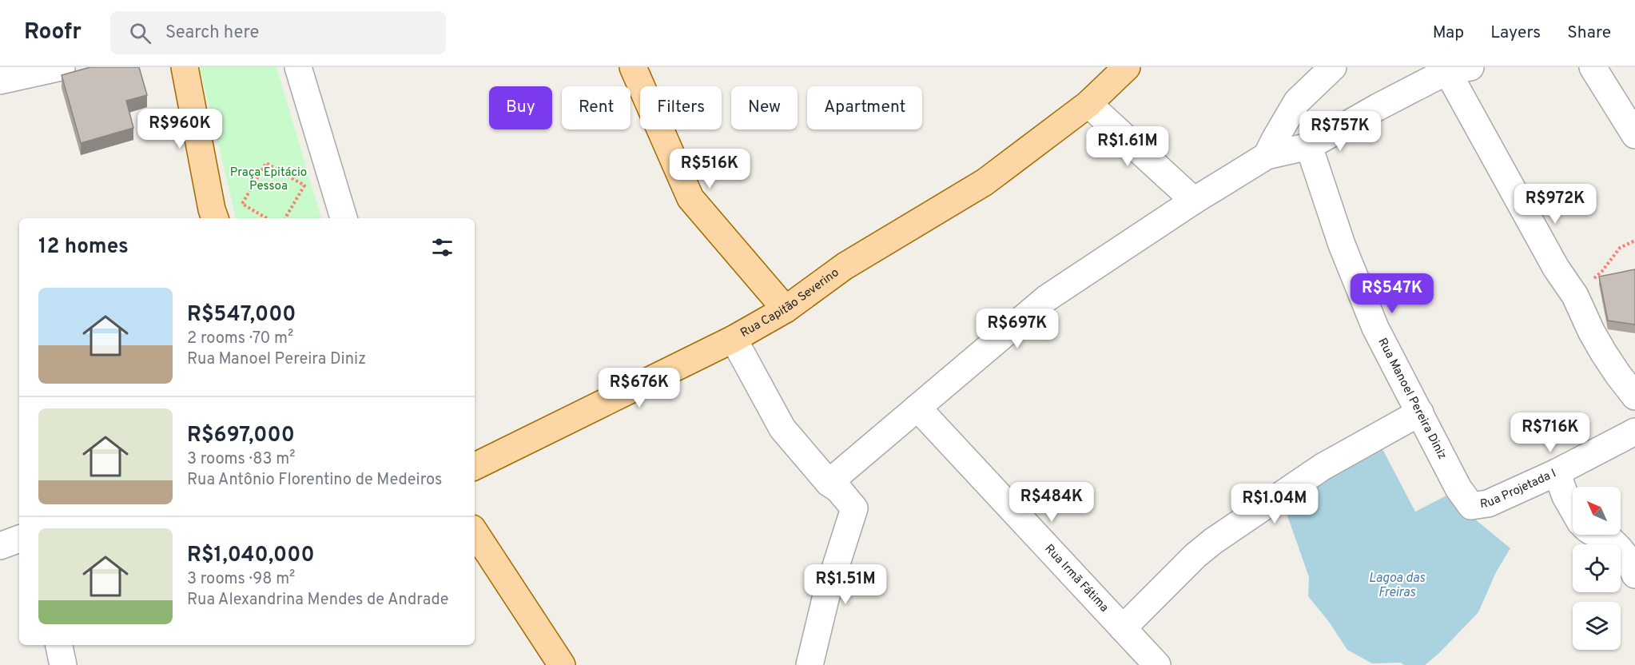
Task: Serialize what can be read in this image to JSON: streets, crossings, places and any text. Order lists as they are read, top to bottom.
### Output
{
  "streets": {
    "main road": ["Rua Capitão Severino"],
    "street": ["Rua Manoel Pereira Diniz", "Rua Projetada I", "Rua Irmã Fátima"]
  },
  "crossings": [
    ["Rua Manoel Pereira Diniz", "Rua Projetada I"]
  ],
  "water": ["Lagoa das Freiras"],
  "parks": ["Praça Epitácio Pessoa"],
  "north": "top left",
  "page": {
    "header": "Roofr",
    "search": "Search here",
    "nav": ["Map", "Layers", "Share"],
    "chip": [
      "Buy",
      "Rent",
      "Filters",
      "New",
      "Apartment"
    ],
    "price": [
      "R$960K",
      "R$757K",
      "R$1.61M",
      "R$516K",
      "R$972K",
      "R$547K",
      "R$697K",
      "R$676K",
      "R$716K",
      "R$484K",
      "R$1.04M",
      "R$1.51M"
    ],
    "heading": "12 homes",
    "list": [
      {
        "name": "R$547,000",
        "note": "2 rooms · 70 m² · Rua Manoel Pereira Diniz"
      },
      {
        "name": "R$697,000",
        "note": "3 rooms · 83 m² · Rua Antônio Florentino de Medeiros"
      },
      {
        "name": "R$1,040,000",
        "note": "3 rooms · 98 m² · Rua Alexandrina Mendes de Andrade"
      }
    ]
  }
}
